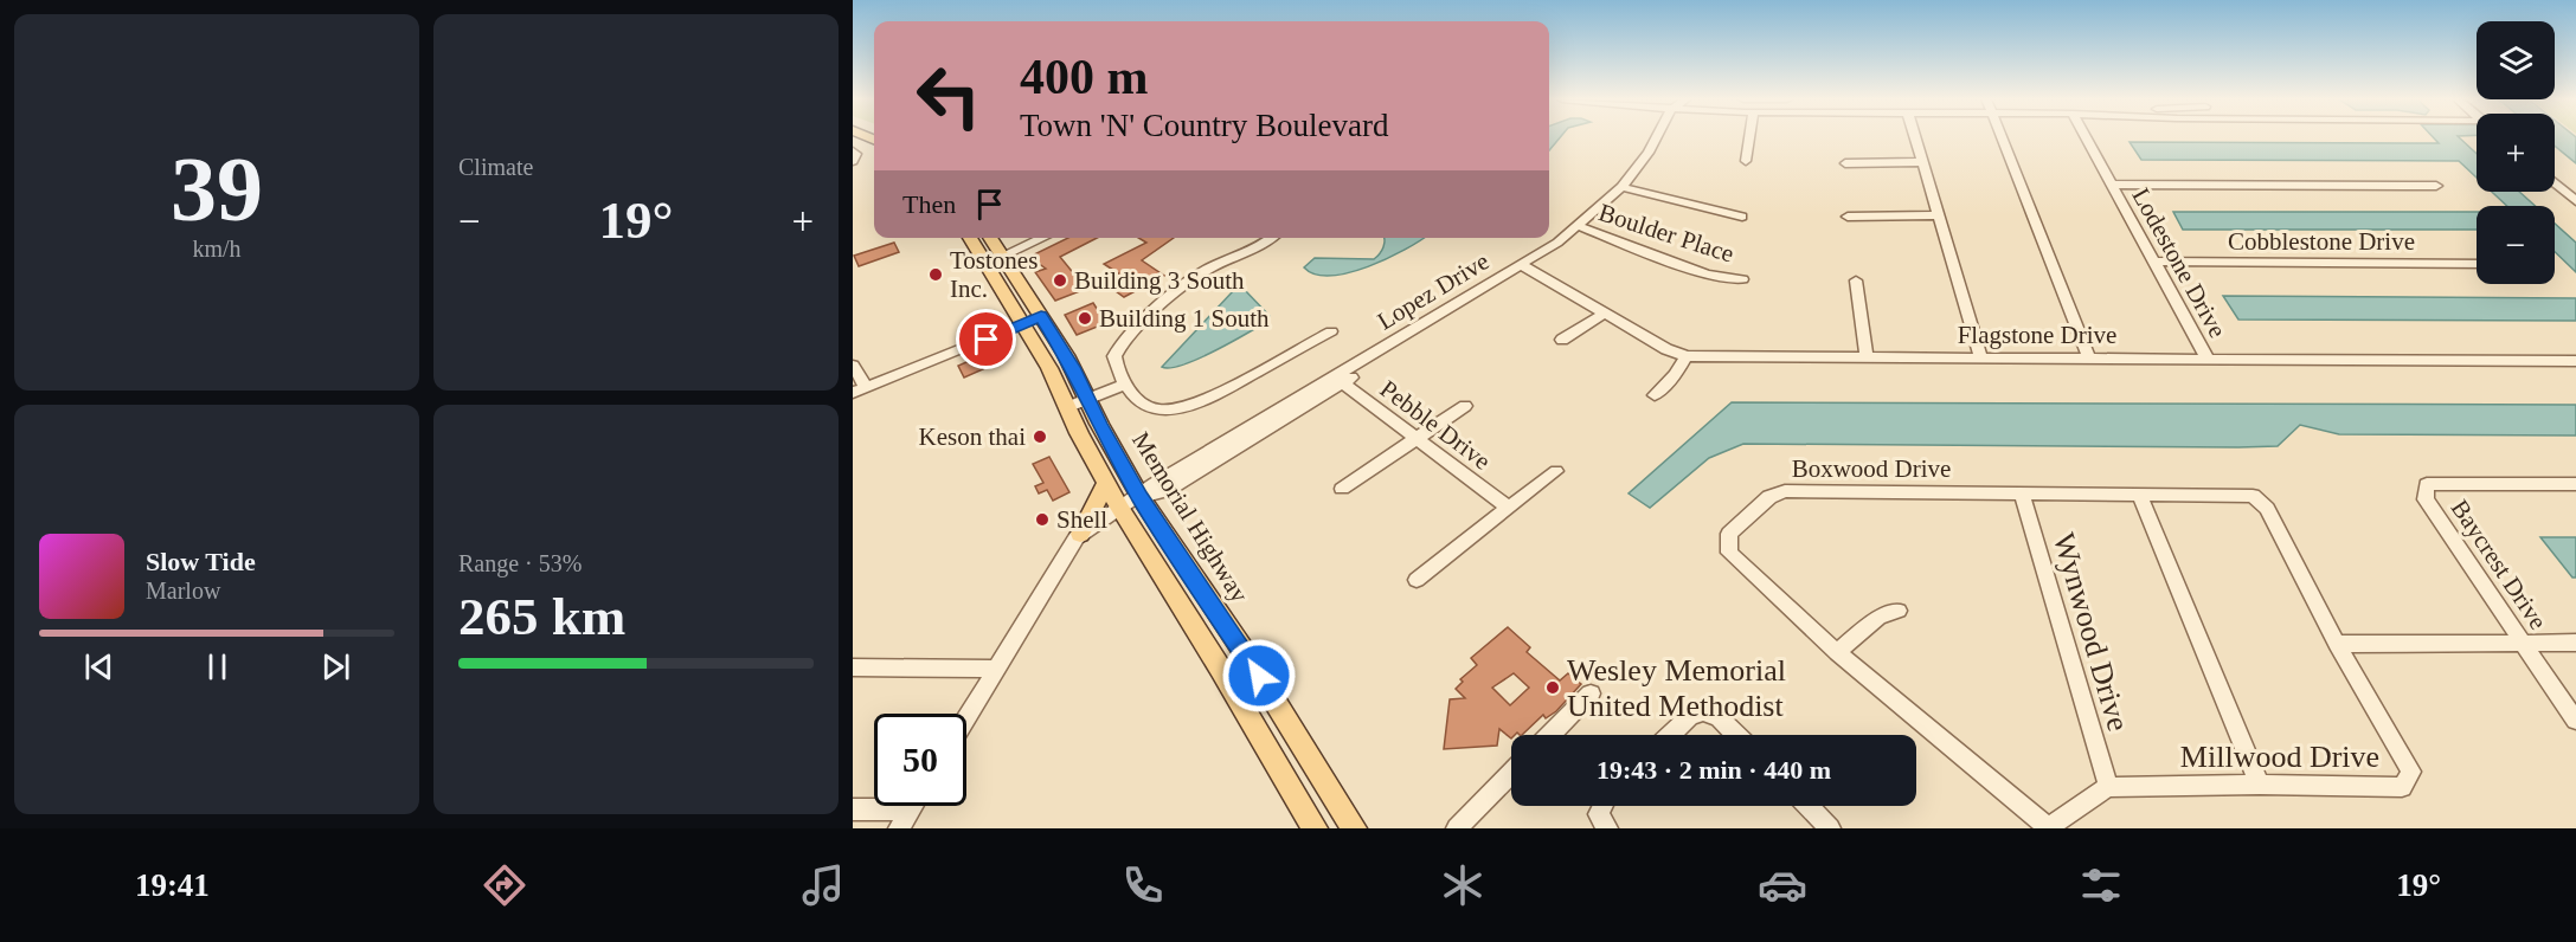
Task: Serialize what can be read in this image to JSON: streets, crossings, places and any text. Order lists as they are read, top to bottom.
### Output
{
  "streets": {
    "main road": ["Memorial Highway"],
    "street": [
      "Boulder Place",
      "Cobblestone Drive",
      "Lodestone Drive",
      "Lopez Drive",
      "Flagstone Drive",
      "Pebble Drive",
      "Boxwood Drive",
      "Baycrest Drive",
      "Wynwood Drive",
      "Millwood Drive"
    ]
  },
  "crossings": [
    ["Boulder Place", "Lopez Drive"],
    ["Cobblestone Drive", "Lodestone Drive"],
    ["Lodestone Drive", "Flagstone Drive"],
    ["Lopez Drive", "Flagstone Drive"],
    ["Lopez Drive", "Pebble Drive"],
    ["Lopez Drive", "Memorial Highway"],
    ["Boxwood Drive", "Wynwood Drive"],
    ["Boxwood Drive", "Millwood Drive"],
    ["Wynwood Drive", "Millwood Drive"]
  ],
  "places": [
    "Tostones Inc.",
    "Building 3 South",
    "Building 1 South",
    "Keson thai",
    "Shell",
    "Wesley Memorial United Methodist"
  ],
  "page": {
    "tile": [
      ["39", "km/h"],
      "Climate",
      ["Range · 53%", "265 km"]
    ],
    "map_buttons": ["+", "−"],
    "turn": ["400 m", "Town 'N' Country Boulevard"],
    "then": "Then",
    "heat": ["−", "19°", "+"],
    "song": ["Slow Tide", "Marlow"],
    "limit": "50",
    "trip": "19:43 · 2 min · 440 m",
    "tabs": ["19:41", "19°"]
  }
}
